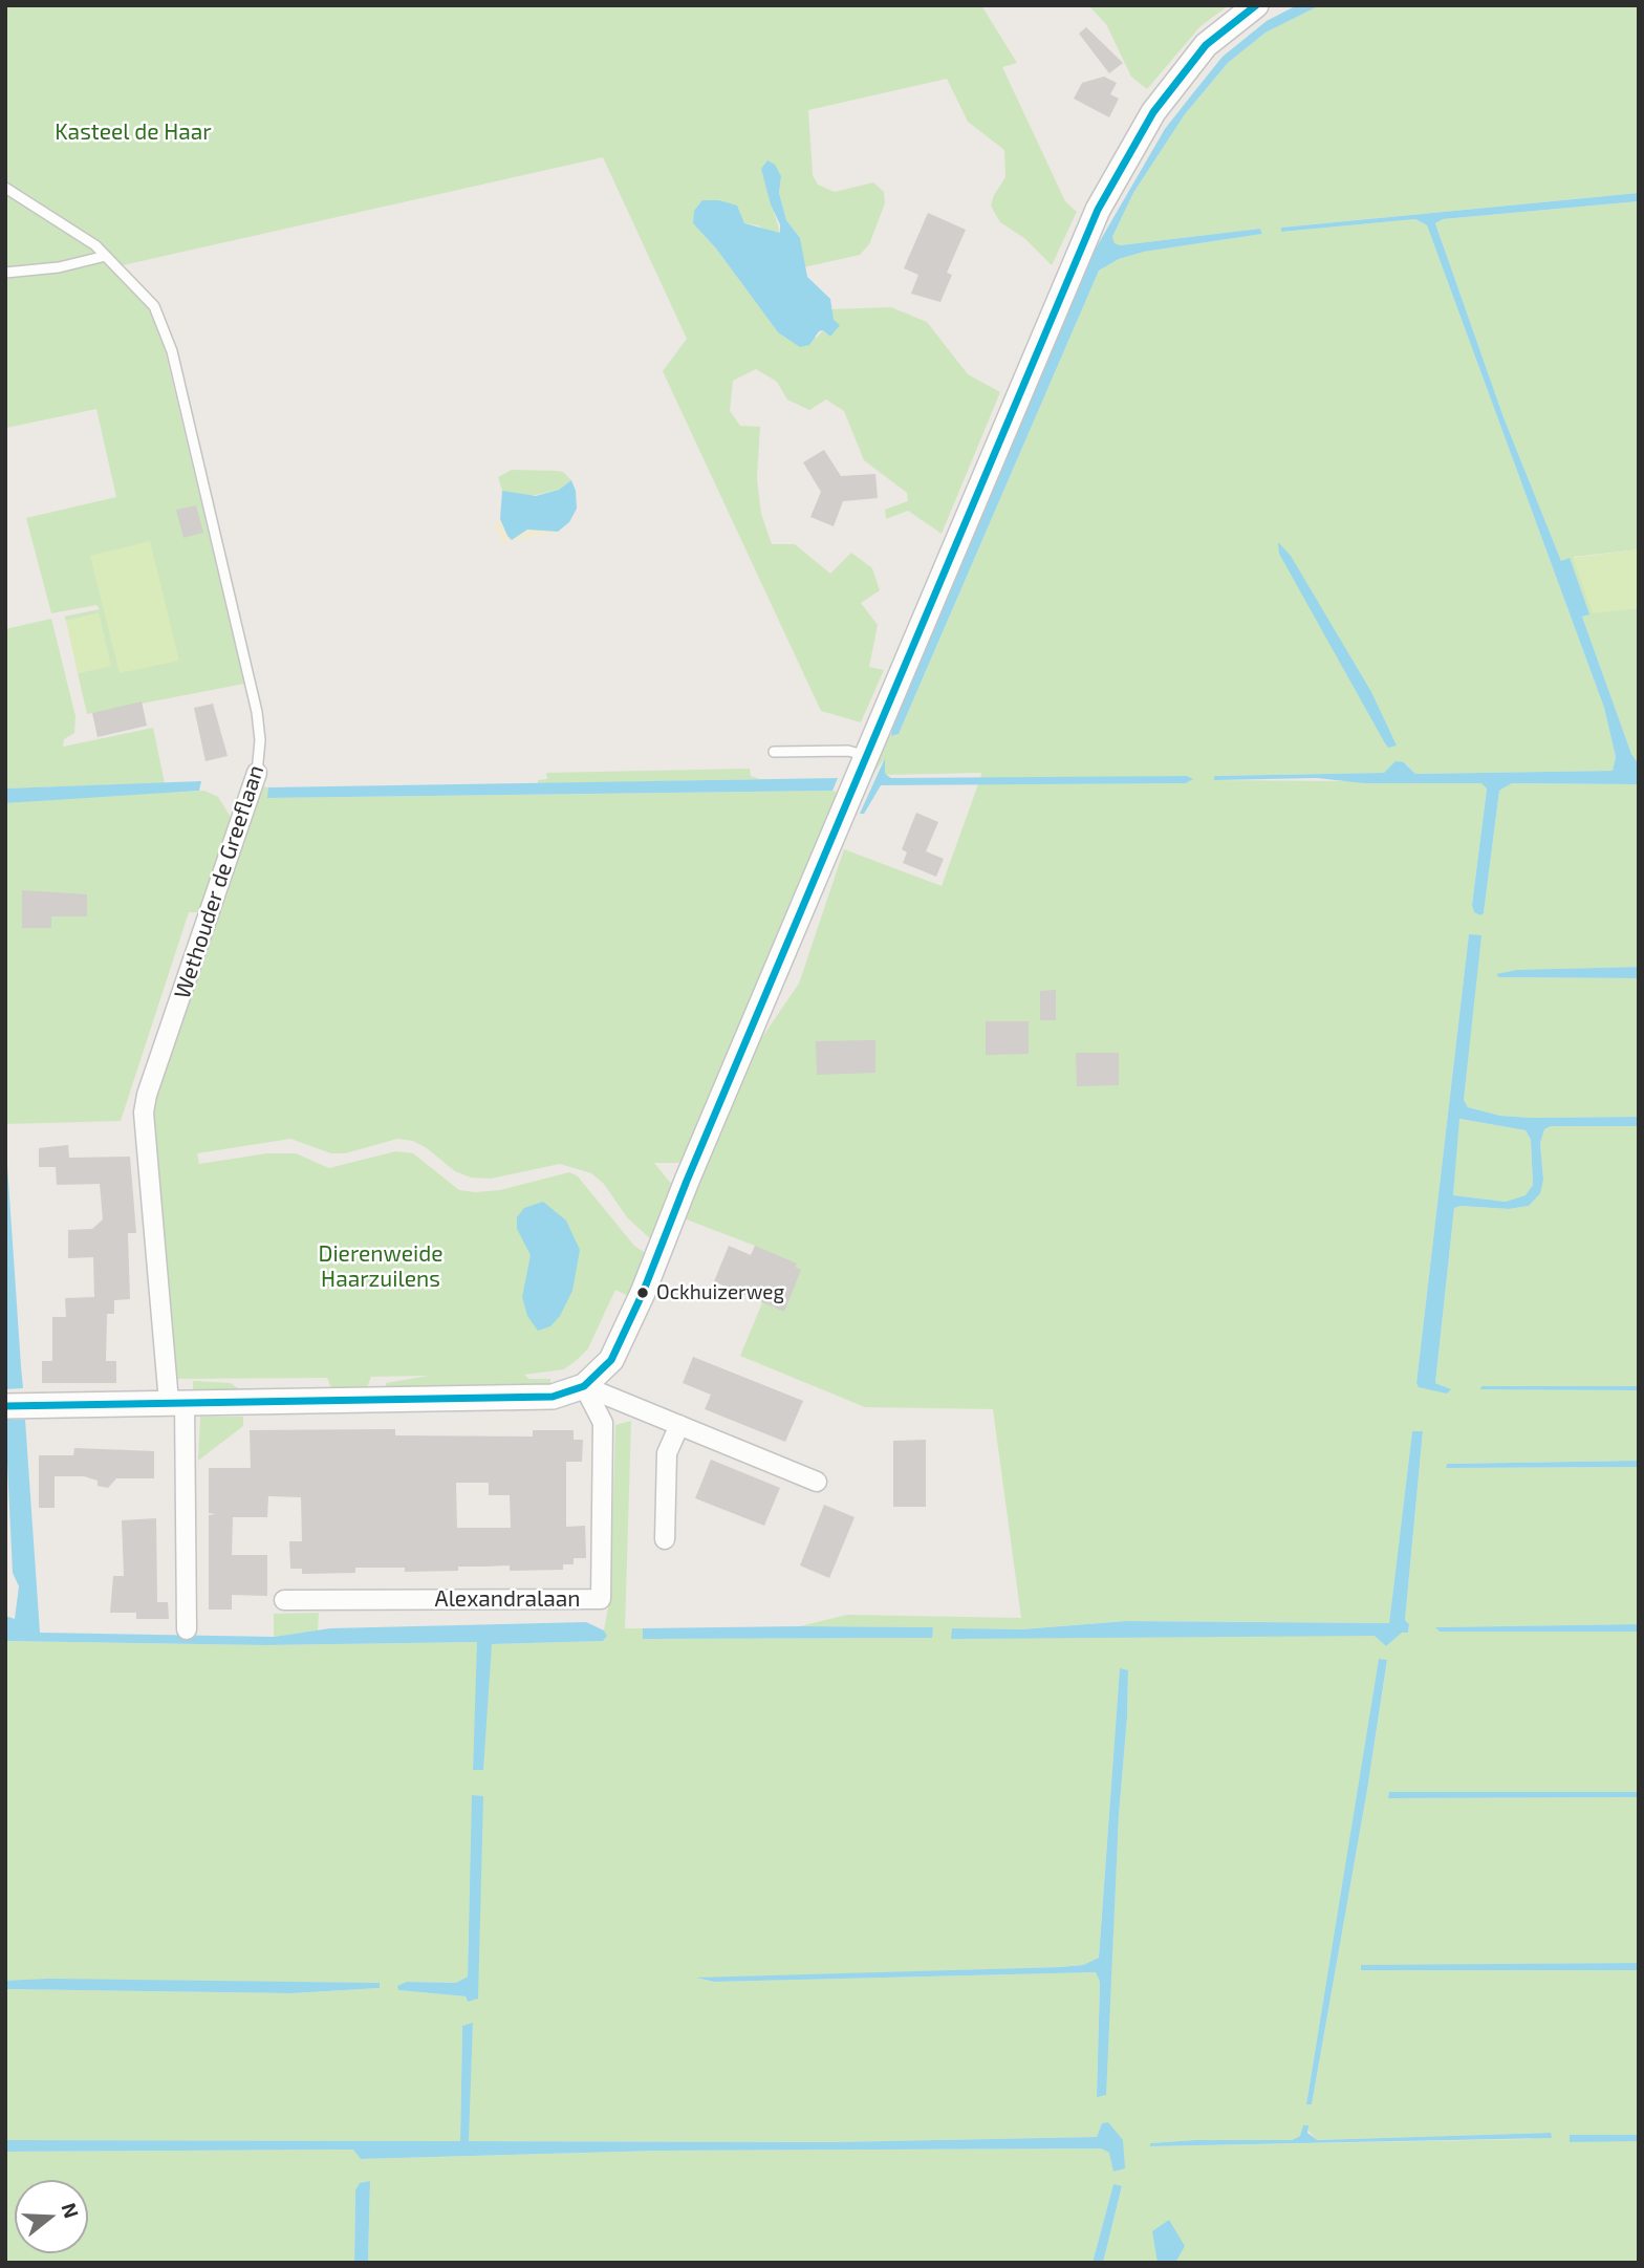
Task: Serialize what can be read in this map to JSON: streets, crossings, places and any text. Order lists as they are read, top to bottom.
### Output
{
  "streets": {
    "street": ["Wethouder de Greeflaan", "Alexandralaan"]
  },
  "parks": ["Kasteel de Haar", "Dierenweide Haarzuilens"],
  "places": ["Ockhuizerweg"],
  "north": "right"
}
